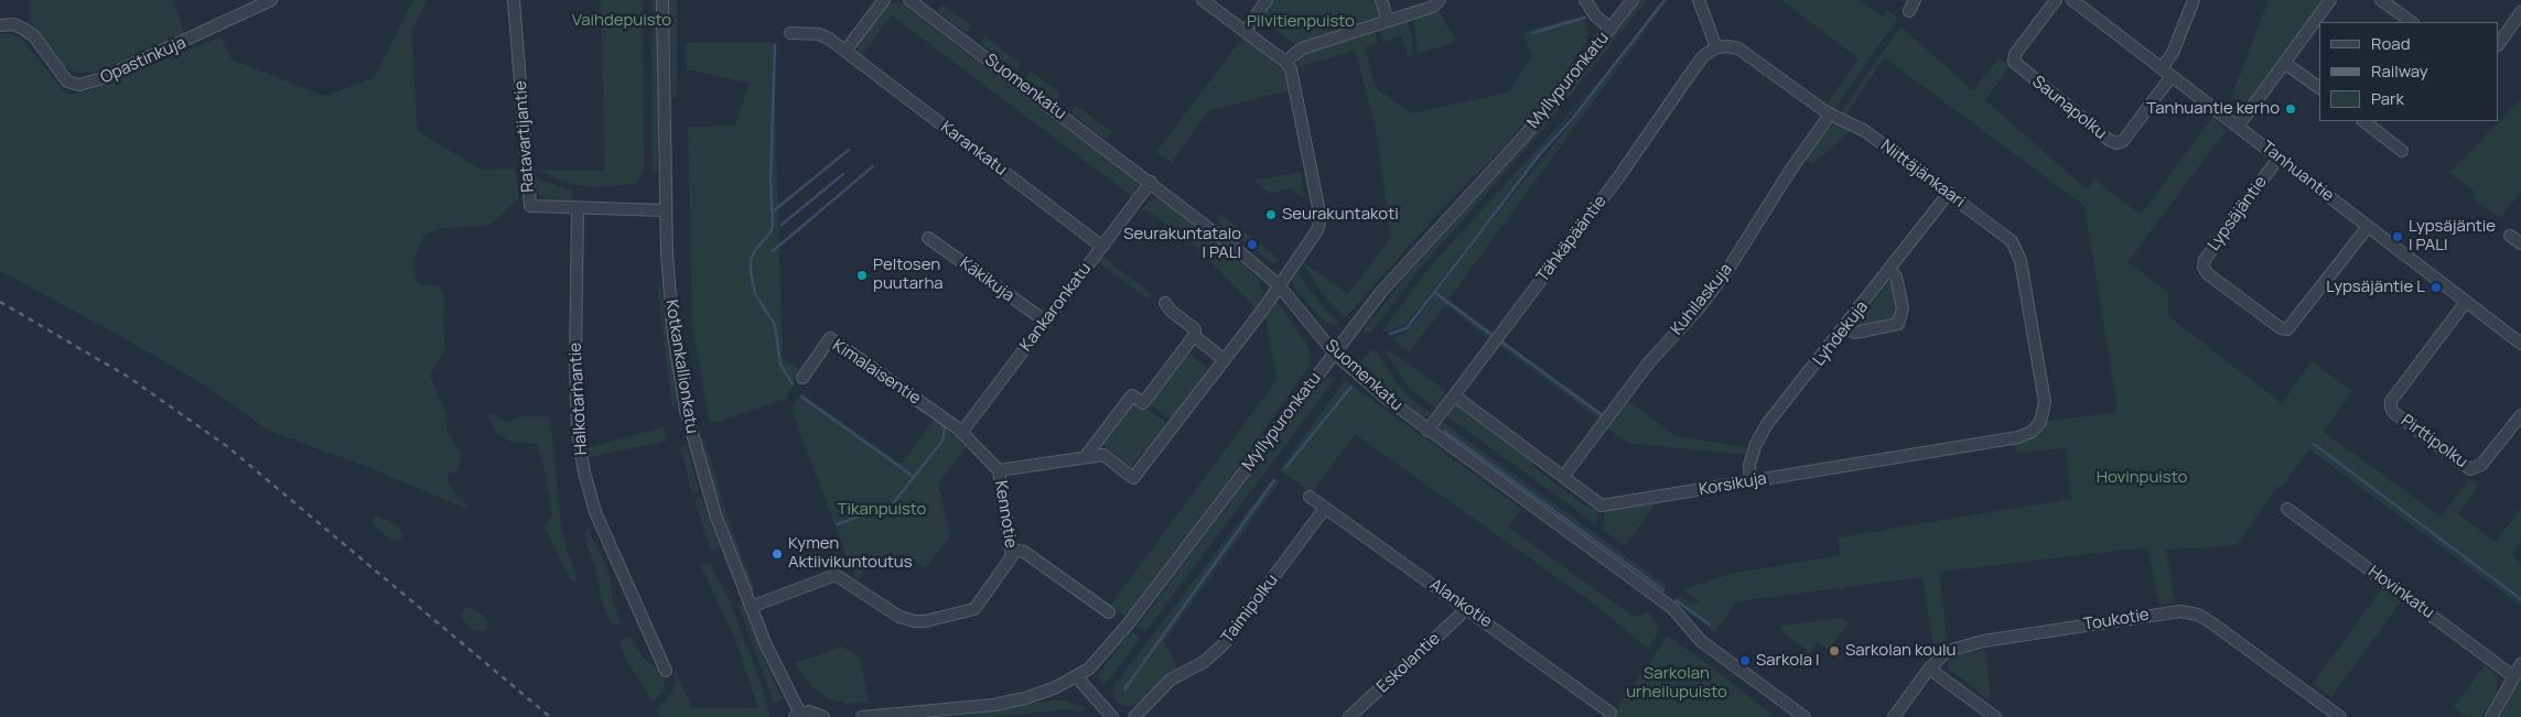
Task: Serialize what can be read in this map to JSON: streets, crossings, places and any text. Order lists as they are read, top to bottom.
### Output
{
  "streets": {
    "street": [
      "Opastinkuja",
      "Myllypuronkatu",
      "Suomenkatu",
      "Saunapolku",
      "Ratavartijantie",
      "Karankatu",
      "Tanhuantie",
      "Niittäjänkaari",
      "Lypsäjäntie",
      "Tähkäpääntie",
      "Käkikuja",
      "Kuhilaskuja",
      "Kankaronkatu",
      "Lyhdekuja",
      "Kotkankallionkatu",
      "Kimalaisentie",
      "Halkotarhantie",
      "Pirttipolku",
      "Korsikuja",
      "Kennotie",
      "Hovinkatu",
      "Alankotie",
      "Taimipolku",
      "Toukotie",
      "Eskolantie"
    ]
  },
  "crossings": [
    ["Myllypuronkatu", "Suomenkatu"],
    ["Suomenkatu", "Tähkäpääntie"],
    ["Suomenkatu", "Kankaronkatu"],
    ["Saunapolku", "Tanhuantie"],
    ["Ratavartijantie", "Kotkankallionkatu"],
    ["Ratavartijantie", "Halkotarhantie"],
    ["Karankatu", "Kankaronkatu"],
    ["Tanhuantie", "Lypsäjäntie"],
    ["Tanhuantie", "Pirttipolku"],
    ["Niittäjänkaari", "Tähkäpääntie"],
    ["Niittäjänkaari", "Kuhilaskuja"],
    ["Niittäjänkaari", "Lyhdekuja"],
    ["Niittäjänkaari", "Korsikuja"],
    ["Tähkäpääntie", "Korsikuja"],
    ["Käkikuja", "Kankaronkatu"],
    ["Kuhilaskuja", "Korsikuja"],
    ["Kankaronkatu", "Kimalaisentie"],
    ["Kankaronkatu", "Kennotie"],
    ["Lyhdekuja", "Korsikuja"],
    ["Kotkankallionkatu", "Kennotie"],
    ["Kimalaisentie", "Kennotie"],
    ["Alankotie", "Taimipolku"],
    ["Alankotie", "Eskolantie"]
  ],
  "parks": [
    "Vaihdepuisto",
    "Pilvitienpuisto",
    "Hovinpuisto",
    "Tikanpuisto",
    "Sarkolan urheilupuisto"
  ],
  "places": [
    "Tanhuantie kerho",
    "Seurakuntakoti",
    "Lypsäjäntie I PALI",
    "Seurakuntatalo I PALI",
    "Peltosen puutarha",
    "Lypsäjäntie L",
    "Kymen Aktiivikuntoutus",
    "Sarkolan koulu",
    "Sarkola I"
  ],
  "legend": ["Road", "Railway", "Park"]
}
